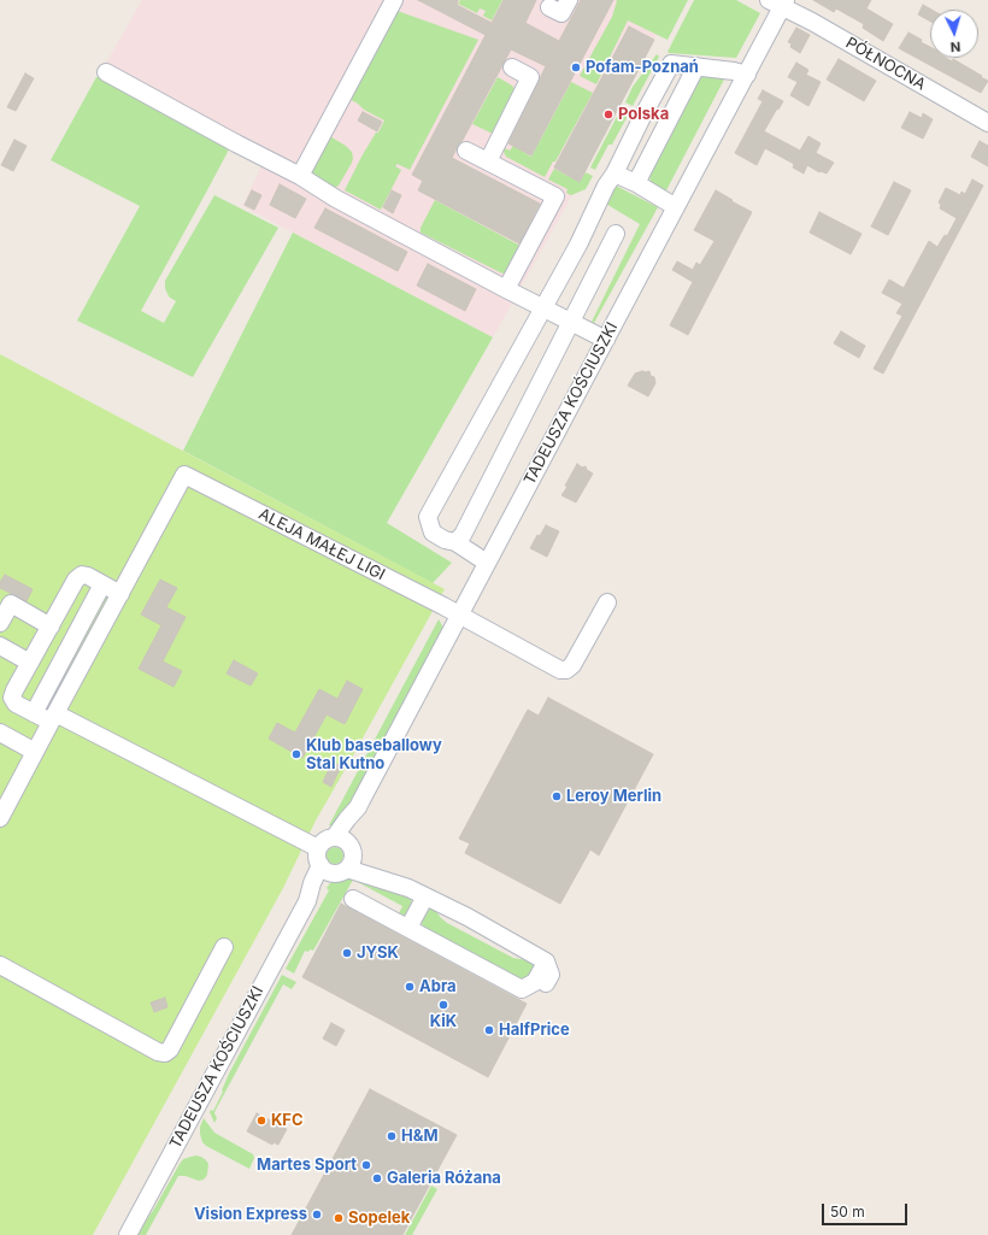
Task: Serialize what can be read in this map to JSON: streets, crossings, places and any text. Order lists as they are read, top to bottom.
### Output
{
  "streets": {
    "street": ["PÓŁNOCNA", "TADEUSZA KOŚCIUSZKI", "ALEJA MAŁEJ LIGI"]
  },
  "crossings": [
    ["PÓŁNOCNA", "TADEUSZA KOŚCIUSZKI"],
    ["TADEUSZA KOŚCIUSZKI", "ALEJA MAŁEJ LIGI"]
  ],
  "places": [
    "Pofam-Poznań",
    "Polska",
    "Klub baseballowy Stal Kutno",
    "Leroy Merlin",
    "JYSK",
    "Abra",
    "KiK",
    "HalfPrice",
    "KFC",
    "H&M",
    "Martes Sport",
    "Galeria Różana",
    "Vision Express",
    "Sopelek"
  ],
  "scale_bar": "50 m",
  "north": "bottom"
}
